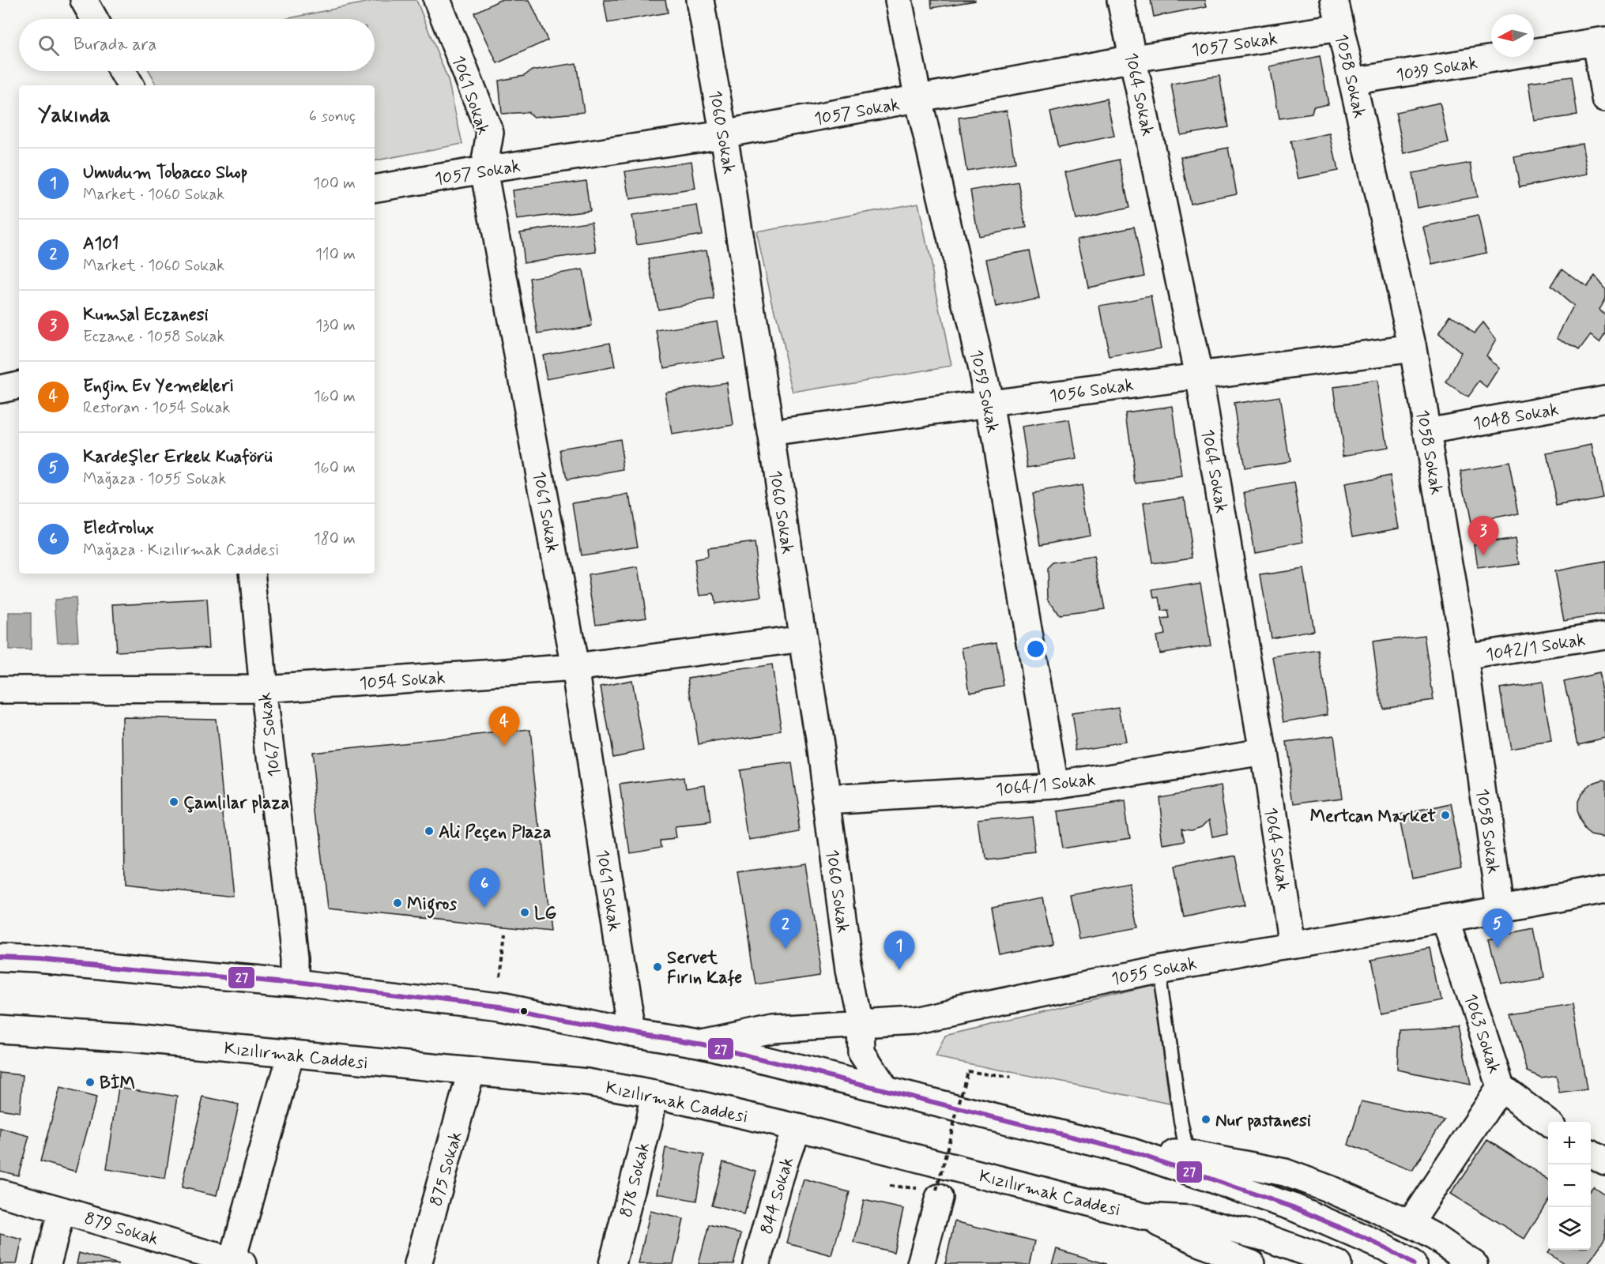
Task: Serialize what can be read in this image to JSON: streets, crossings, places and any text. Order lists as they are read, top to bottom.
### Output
{
  "streets": {
    "street": [
      "1057 Sokak",
      "1039 Sokak",
      "1058 Sokak",
      "1064 Sokak",
      "1061 Sokak",
      "1060 Sokak",
      "1056 Sokak",
      "1059 Sokak",
      "1048 Sokak",
      "1042/1 Sokak",
      "1054 Sokak",
      "1067 Sokak",
      "1064/1 Sokak",
      "1055 Sokak",
      "1063 Sokak",
      "Kızılırmak Caddesi",
      "875 Sokak",
      "878 Sokak",
      "844 Sokak",
      "879 Sokak"
    ]
  },
  "crossings": [
    ["1057 Sokak", "1058 Sokak"],
    ["1057 Sokak", "1064 Sokak"],
    ["1057 Sokak", "1061 Sokak"],
    ["1057 Sokak", "1060 Sokak"],
    ["1057 Sokak", "1059 Sokak"],
    ["1039 Sokak", "1058 Sokak"],
    ["1058 Sokak", "1056 Sokak"],
    ["1058 Sokak", "1048 Sokak"],
    ["1058 Sokak", "1042/1 Sokak"],
    ["1058 Sokak", "1055 Sokak"],
    ["1064 Sokak", "1056 Sokak"],
    ["1064 Sokak", "1064/1 Sokak"],
    ["1064 Sokak", "1055 Sokak"],
    ["1061 Sokak", "1054 Sokak"],
    ["1060 Sokak", "1056 Sokak"],
    ["1060 Sokak", "1054 Sokak"],
    ["1060 Sokak", "1064/1 Sokak"],
    ["1060 Sokak", "1055 Sokak"],
    ["1056 Sokak", "1059 Sokak"],
    ["1059 Sokak", "1064/1 Sokak"],
    ["1054 Sokak", "1067 Sokak"],
    ["1055 Sokak", "1063 Sokak"],
    ["Kızılırmak Caddesi", "875 Sokak"],
    ["Kızılırmak Caddesi", "878 Sokak"],
    ["Kızılırmak Caddesi", "844 Sokak"]
  ],
  "places": [
    "Çamlılar plaza",
    "Mertcan Market",
    "Ali Peçen Plaza",
    "Migros",
    "LG",
    "Servet Fırın Kafe",
    "BİM",
    "Nur pastanesi"
  ],
  "lines": ["transit line 27"],
  "north": "left",
  "page": {
    "search": "Burada ara",
    "heading": ["Yakında", "6 sonuç"],
    "list": [
      {
        "mark": "1",
        "name": "Umudum Tobacco Shop",
        "note": "Market · 1060 Sokak",
        "value": "100 m"
      },
      {
        "mark": "2",
        "name": "A101",
        "note": "Market · 1060 Sokak",
        "value": "110 m"
      },
      {
        "mark": "3",
        "name": "Kumsal Eczanesi",
        "note": "Eczane · 1058 Sokak",
        "value": "130 m"
      },
      {
        "mark": "4",
        "name": "Engin Ev Yemekleri",
        "note": "Restoran · 1054 Sokak",
        "value": "160 m"
      },
      {
        "mark": "5",
        "name": "Kardeşler Erkek Kuaförü",
        "note": "Mağaza · 1055 Sokak",
        "value": "160 m"
      },
      {
        "mark": "6",
        "name": "Electrolux",
        "note": "Mağaza · Kızılırmak Caddesi",
        "value": "180 m"
      }
    ],
    "pins": [
      "3",
      "4",
      "6",
      "5",
      "2",
      "1"
    ],
    "map_buttons": ["+", "−"]
  }
}
